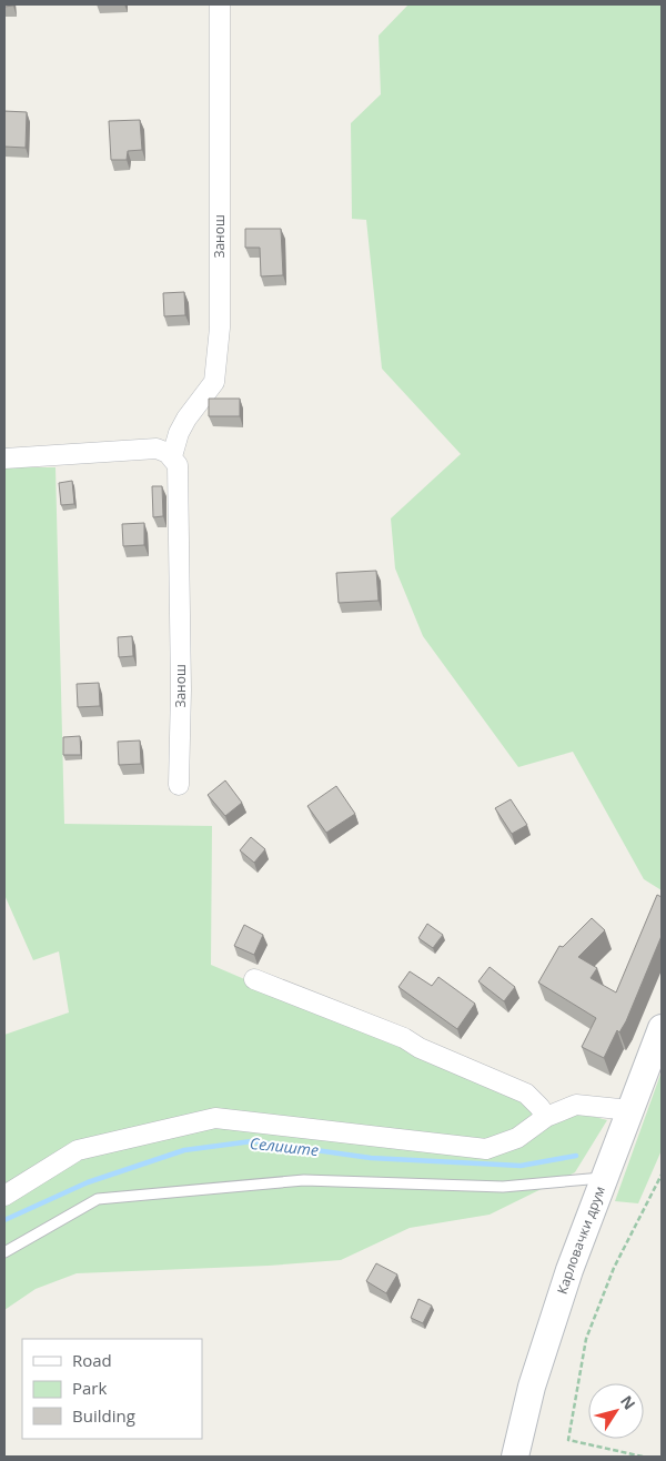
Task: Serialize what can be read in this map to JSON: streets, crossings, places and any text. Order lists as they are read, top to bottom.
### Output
{
  "streets": {
    "main road": ["Карловачки друм"],
    "street": ["Занош"]
  },
  "water": ["Селиште"],
  "legend": ["Road", "Park", "Building"],
  "north": "top right"
}
